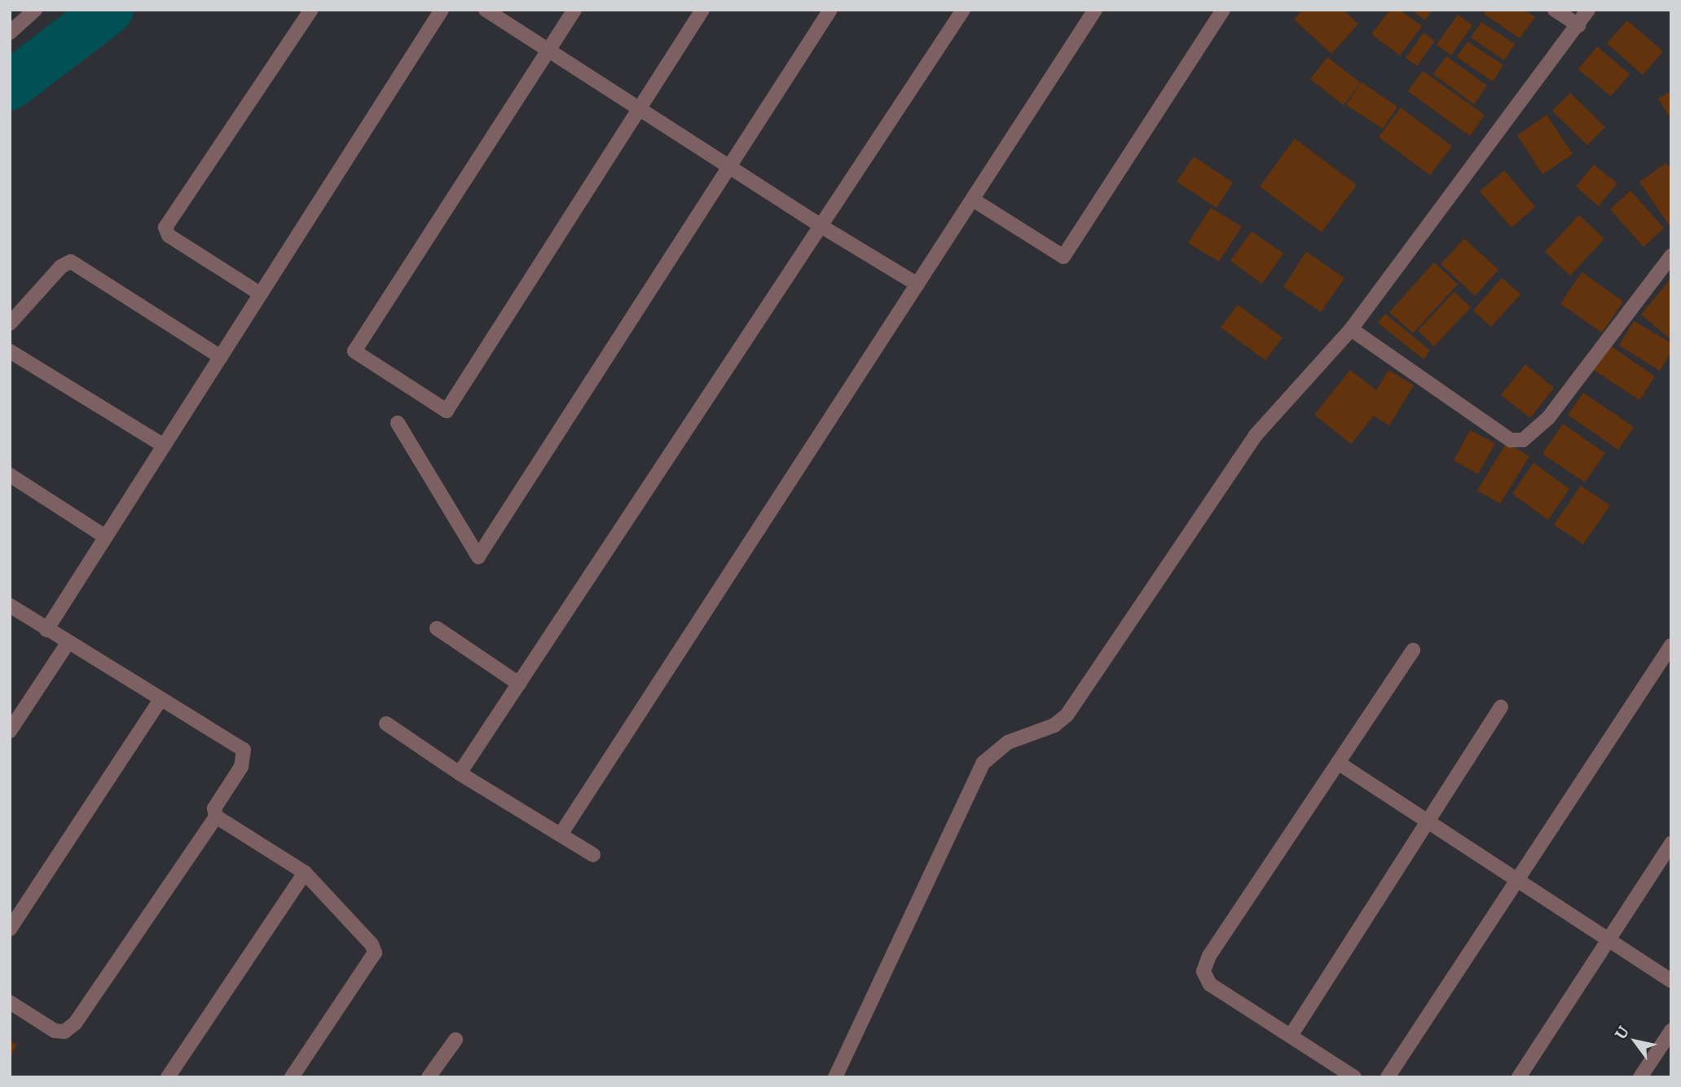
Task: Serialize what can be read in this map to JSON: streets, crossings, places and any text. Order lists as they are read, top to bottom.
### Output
{
  "north": "top left"
}
